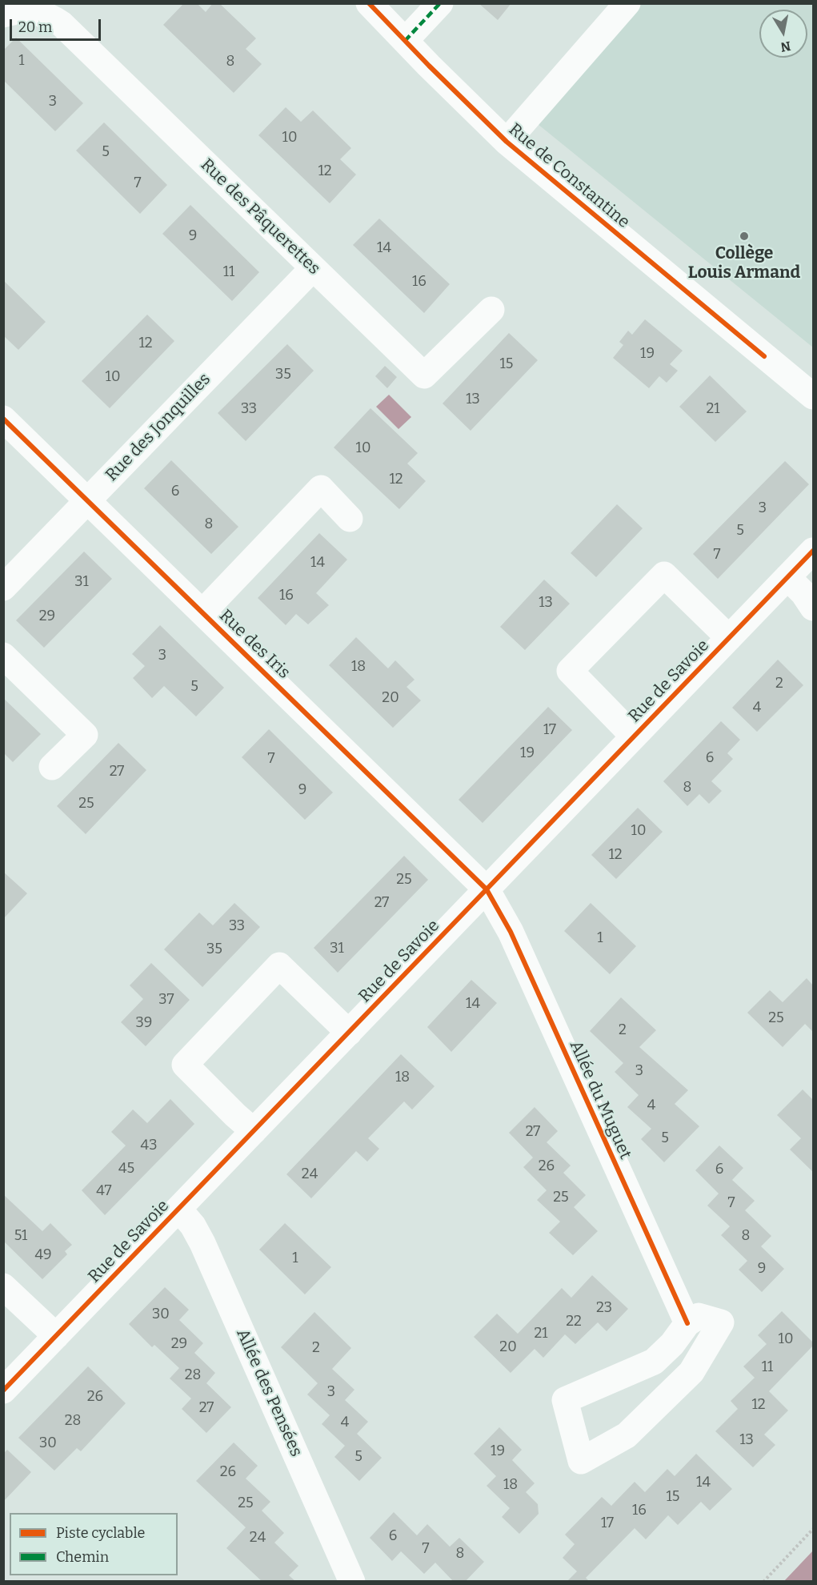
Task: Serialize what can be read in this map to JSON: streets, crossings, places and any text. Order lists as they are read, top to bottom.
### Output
{
  "streets": {
    "street": [
      "Rue de Constantine",
      "Rue des Pâquerettes",
      "Rue des Jonquilles",
      "Rue des Iris",
      "Rue de Savoie",
      "Allée du Muguet",
      "Allée des Pensées"
    ]
  },
  "crossings": [
    ["Rue des Pâquerettes", "Rue des Jonquilles"],
    ["Rue des Jonquilles", "Rue des Iris"],
    ["Rue des Iris", "Rue de Savoie"],
    ["Rue des Iris", "Allée du Muguet"],
    ["Rue de Savoie", "Allée du Muguet"],
    ["Rue de Savoie", "Allée des Pensées"]
  ],
  "places": ["Collège Louis Armand"],
  "house_numbers": [
    "1",
    "8",
    "3",
    "10",
    "5",
    "12",
    "7",
    "9",
    "14",
    "11",
    "16",
    "12",
    "19",
    "15",
    "35",
    "10",
    "13",
    "33",
    "21",
    "10",
    "12",
    "6",
    "3",
    "8",
    "5",
    "7",
    "14",
    "31",
    "16",
    "13",
    "29",
    "3",
    "18",
    "2",
    "5",
    "20",
    "4",
    "17",
    "19",
    "6",
    "7",
    "27",
    "8",
    "9",
    "25",
    "10",
    "12",
    "25",
    "27",
    "33",
    "1",
    "31",
    "35",
    "37",
    "14",
    "25",
    "39",
    "2",
    "3",
    "18",
    "4",
    "27",
    "5",
    "43",
    "26",
    "45",
    "6",
    "24",
    "47",
    "25",
    "7",
    "51",
    "8",
    "49",
    "1",
    "9",
    "23",
    "30",
    "22",
    "21",
    "10",
    "29",
    "20",
    "2",
    "11",
    "28",
    "3",
    "26",
    "12",
    "27",
    "28",
    "4",
    "13",
    "30",
    "19",
    "5",
    "26",
    "14",
    "18",
    "15",
    "25",
    "16",
    "17",
    "6",
    "24",
    "7",
    "8"
  ],
  "legend": ["Piste cyclable", "Chemin"],
  "scale_bar": "20 m",
  "north": "bottom"
}
